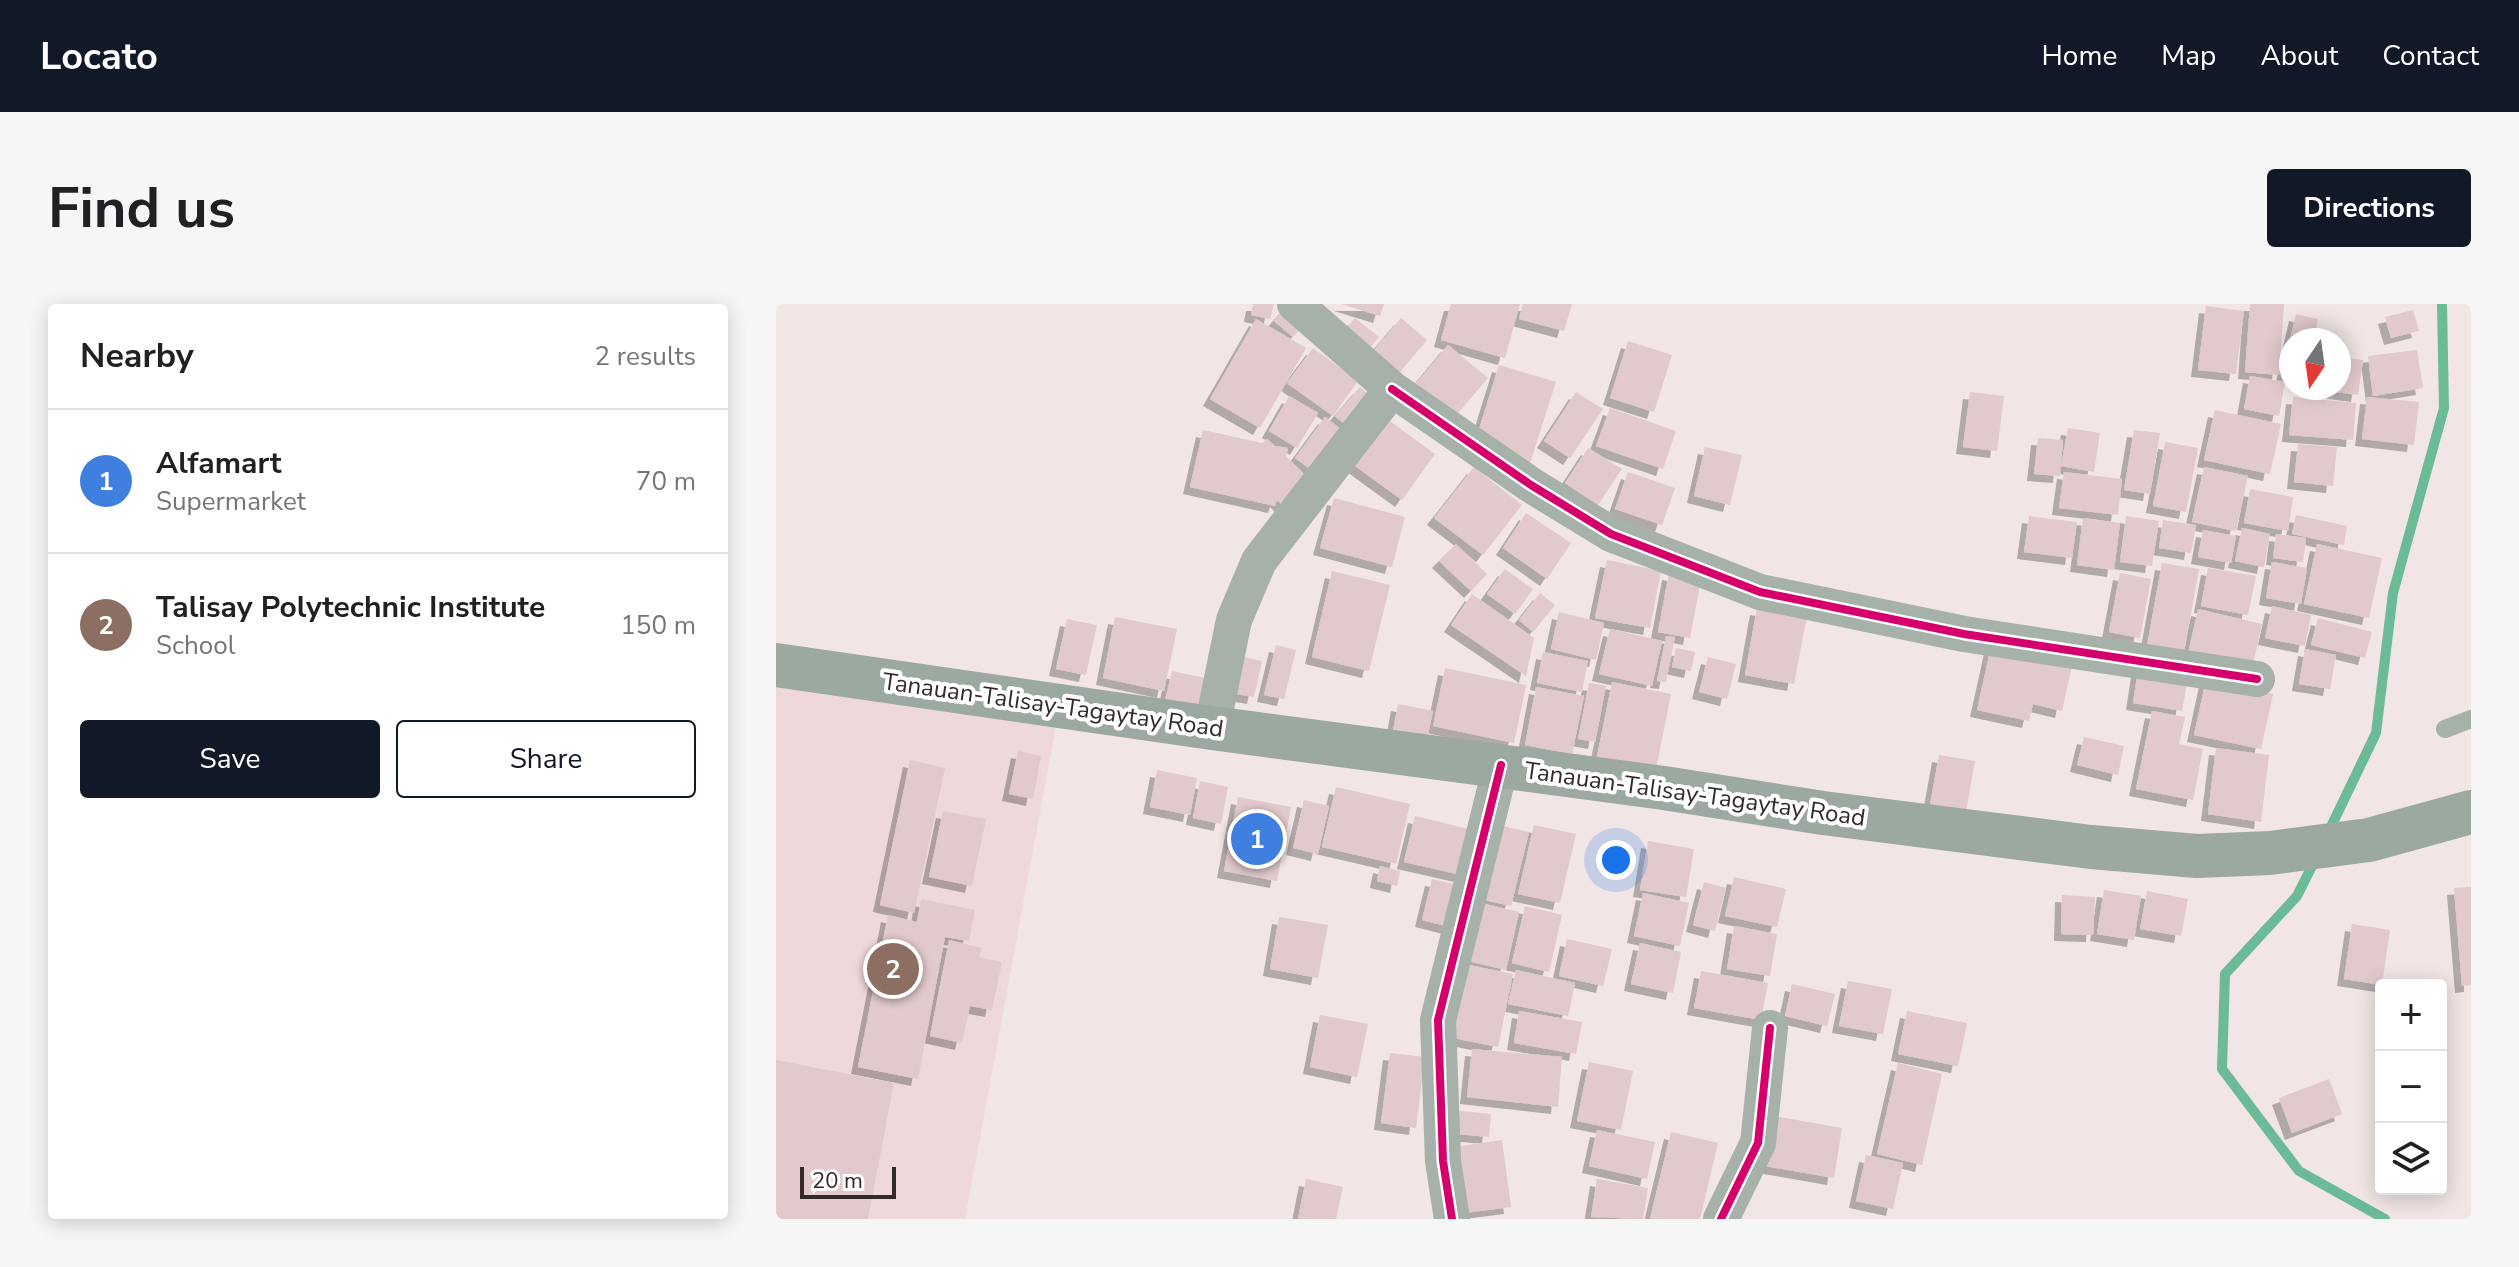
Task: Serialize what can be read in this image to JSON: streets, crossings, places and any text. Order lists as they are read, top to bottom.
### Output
{
  "streets": {
    "main road": ["Tanauan-Talisay-Tagaytay Road"]
  },
  "scale_bar": "20 m",
  "north": "bottom",
  "page": {
    "header": "Locato",
    "nav": [
      "Home",
      "Map",
      "About",
      "Contact"
    ],
    "buttons": [
      "Directions",
      ["Save", "Share"]
    ],
    "title": "Find us",
    "heading": ["Nearby", "2 results"],
    "list": [
      {
        "mark": "1",
        "name": "Alfamart",
        "note": "Supermarket",
        "value": "70 m"
      },
      {
        "mark": "2",
        "name": "Talisay Polytechnic Institute",
        "note": "School",
        "value": "150 m"
      }
    ],
    "pins": ["1", "2"],
    "map_buttons": ["+", "−"],
    "scale": "20 m"
  }
}
